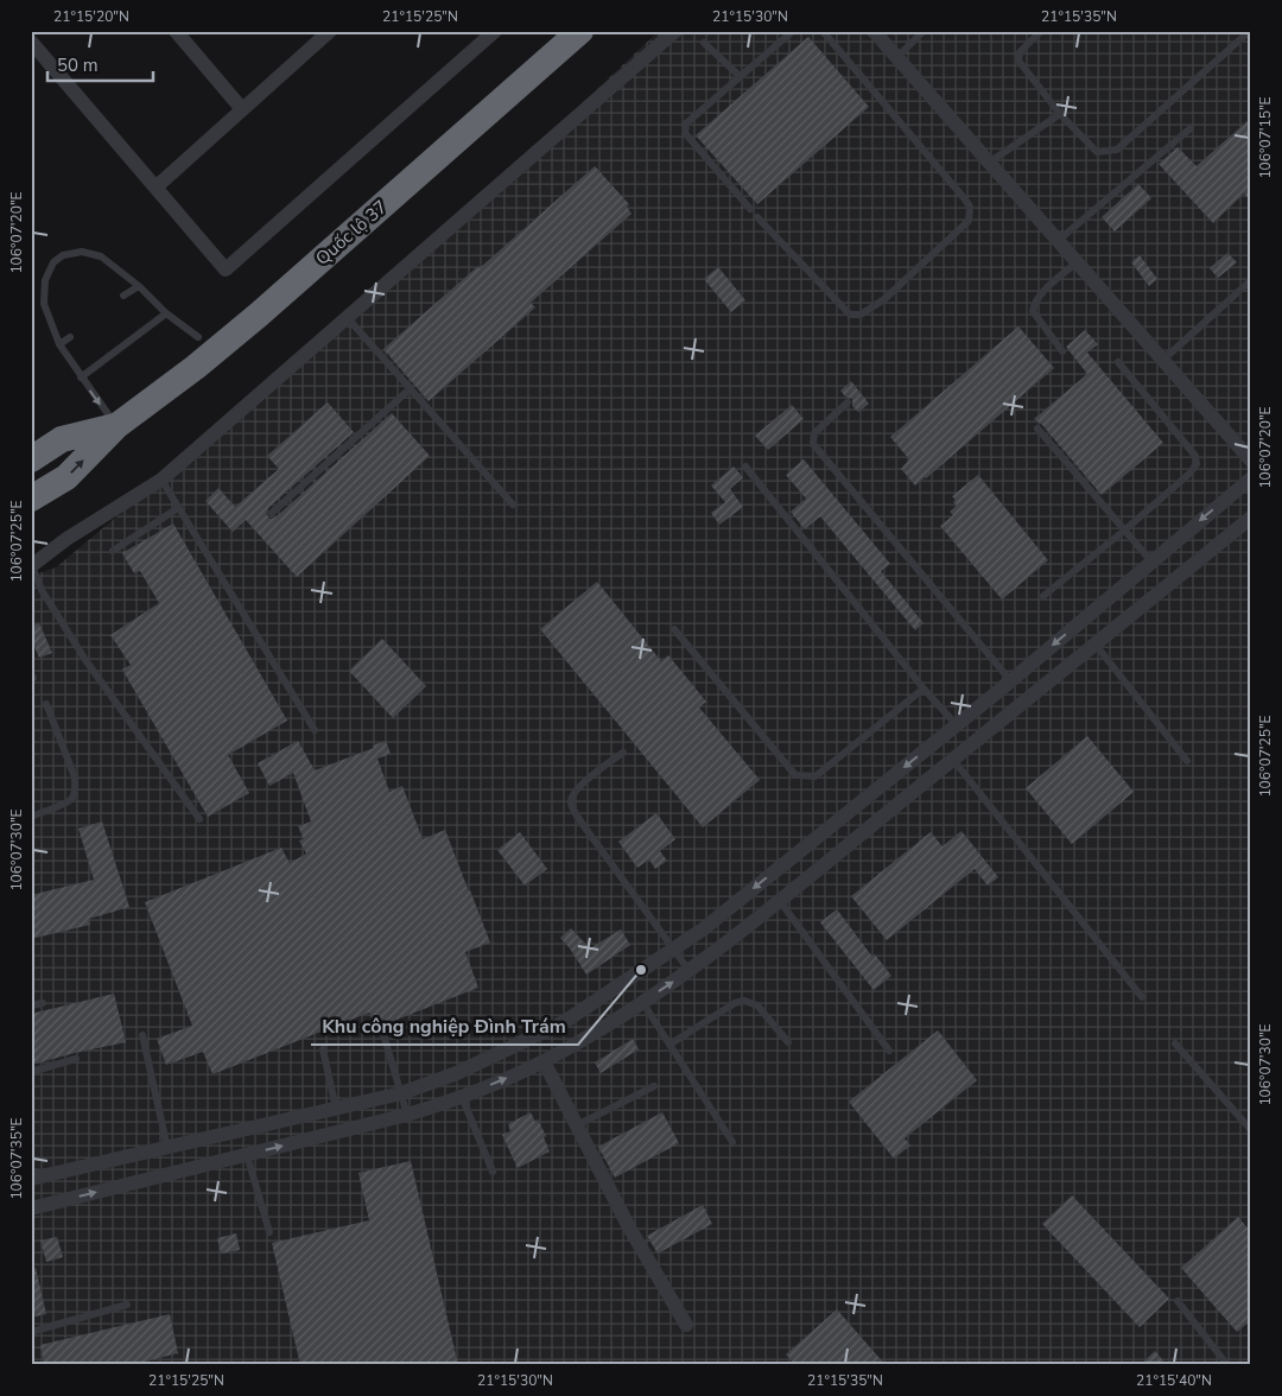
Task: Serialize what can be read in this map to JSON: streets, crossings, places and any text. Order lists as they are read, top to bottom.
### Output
{
  "streets": {
    "highway": ["Quốc lộ 37"]
  },
  "places": ["Khu công nghiệp Đình Trám"],
  "scale_bar": "50 m",
  "coordinates": [
    "21°15'20\"N",
    "21°15'25\"N",
    "21°15'30\"N",
    "21°15'35\"N",
    "106°07'15\"E",
    "106°07'20\"E",
    "106°07'25\"E",
    "106°07'30\"E",
    "106°07'35\"E",
    "21°15'40\"N"
  ]
}
